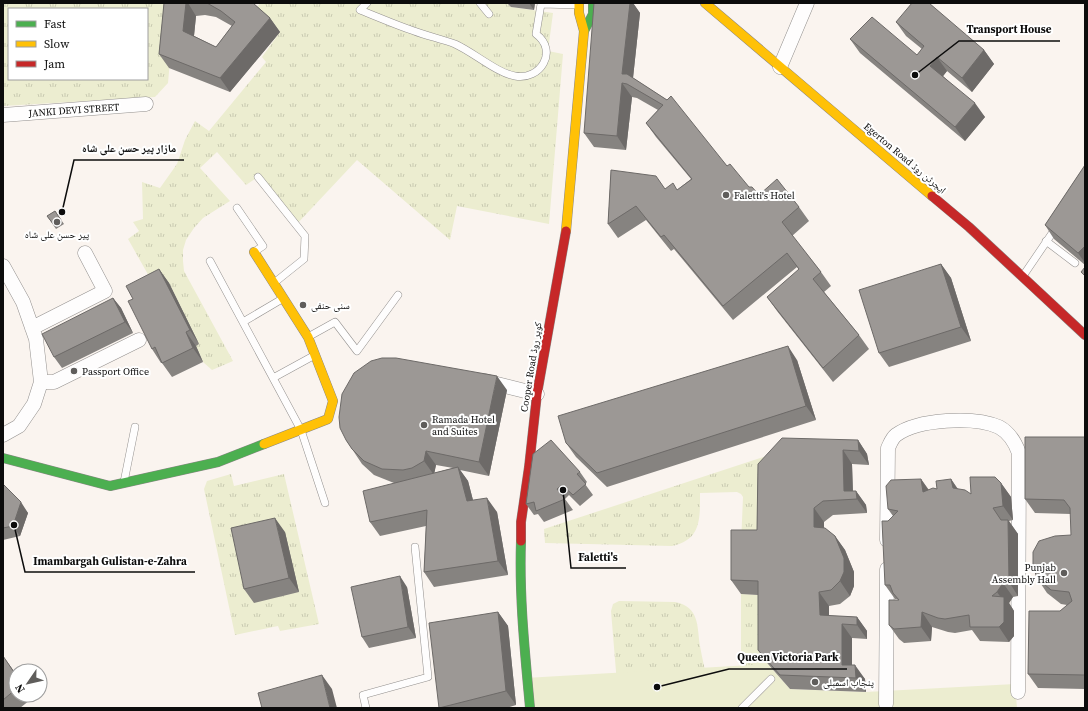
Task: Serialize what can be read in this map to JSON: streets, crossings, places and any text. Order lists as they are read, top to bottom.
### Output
{
  "streets": {
    "street": ["JANKI DEVI STREET", "Egerton Road ایجرٹن روڈ", "Cooper Road کوپر روڈ"]
  },
  "places": [
    "Transport House",
    "Faletti's Hotel",
    "مازار پیر حسن علی شاہ",
    "پیر حسن علی شاہ",
    "سنی حنفی",
    "Passport Office",
    "Ramada Hotel and Suites",
    "Faletti's",
    "Imambargah Gulistan-e-Zahra",
    "Punjab Assembly Hall",
    "پنجاب اسمبلی",
    "Queen Victoria Park"
  ],
  "legend": ["Fast", "Slow", "Jam"],
  "north": "bottom left"
}
